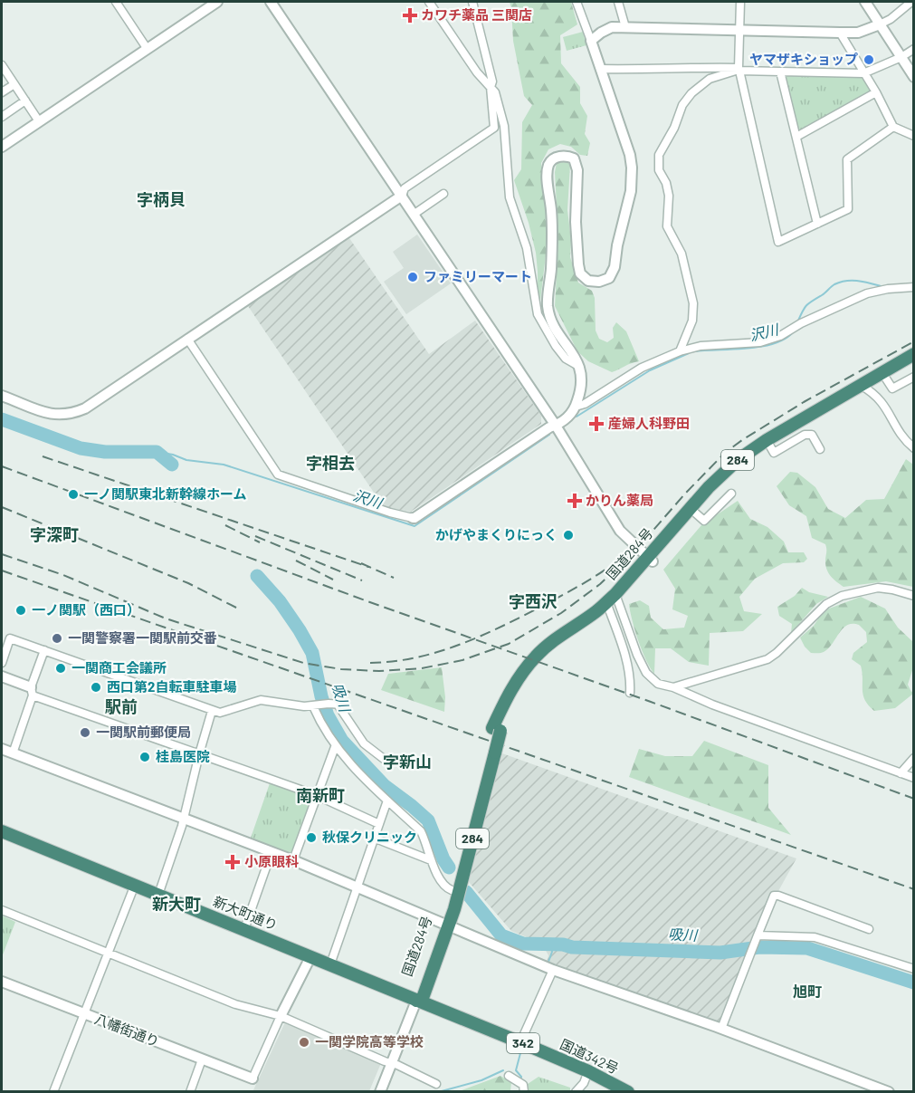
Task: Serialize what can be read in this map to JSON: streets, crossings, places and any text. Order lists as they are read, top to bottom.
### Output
{
  "streets": {
    "highway": [
      "284",
      "国道284号",
      "新大町通り",
      "342",
      "国道342号"
    ],
    "street": ["八幡街通り"]
  },
  "crossings": [
    ["国道284号", "新大町通り"],
    ["国道284号", "国道342号"],
    ["新大町通り", "国道342号"]
  ],
  "districts": [
    "字柄貝",
    "字相去",
    "字深町",
    "字西沢",
    "駅前",
    "字新山",
    "南新町",
    "新大町",
    "旭町"
  ],
  "water": ["沢川", "吸川"],
  "places": {
    "health": [
      "カワチ薬品 三関店",
      "産婦人科野田",
      "かりん薬局",
      "小原眼科"
    ],
    "other": [
      "ヤマザキショップ",
      "ファミリーマート",
      "一ノ関駅東北新幹線ホーム",
      "かげやまくりにっく",
      "一ノ関駅（西口）",
      "一関警察署一関駅前交番",
      "一関商工会議所",
      "西口第2自転車駐車場",
      "一関駅前郵便局",
      "桂島医院",
      "秋保クリニック",
      "一関学院高等学校"
    ]
  }
}
